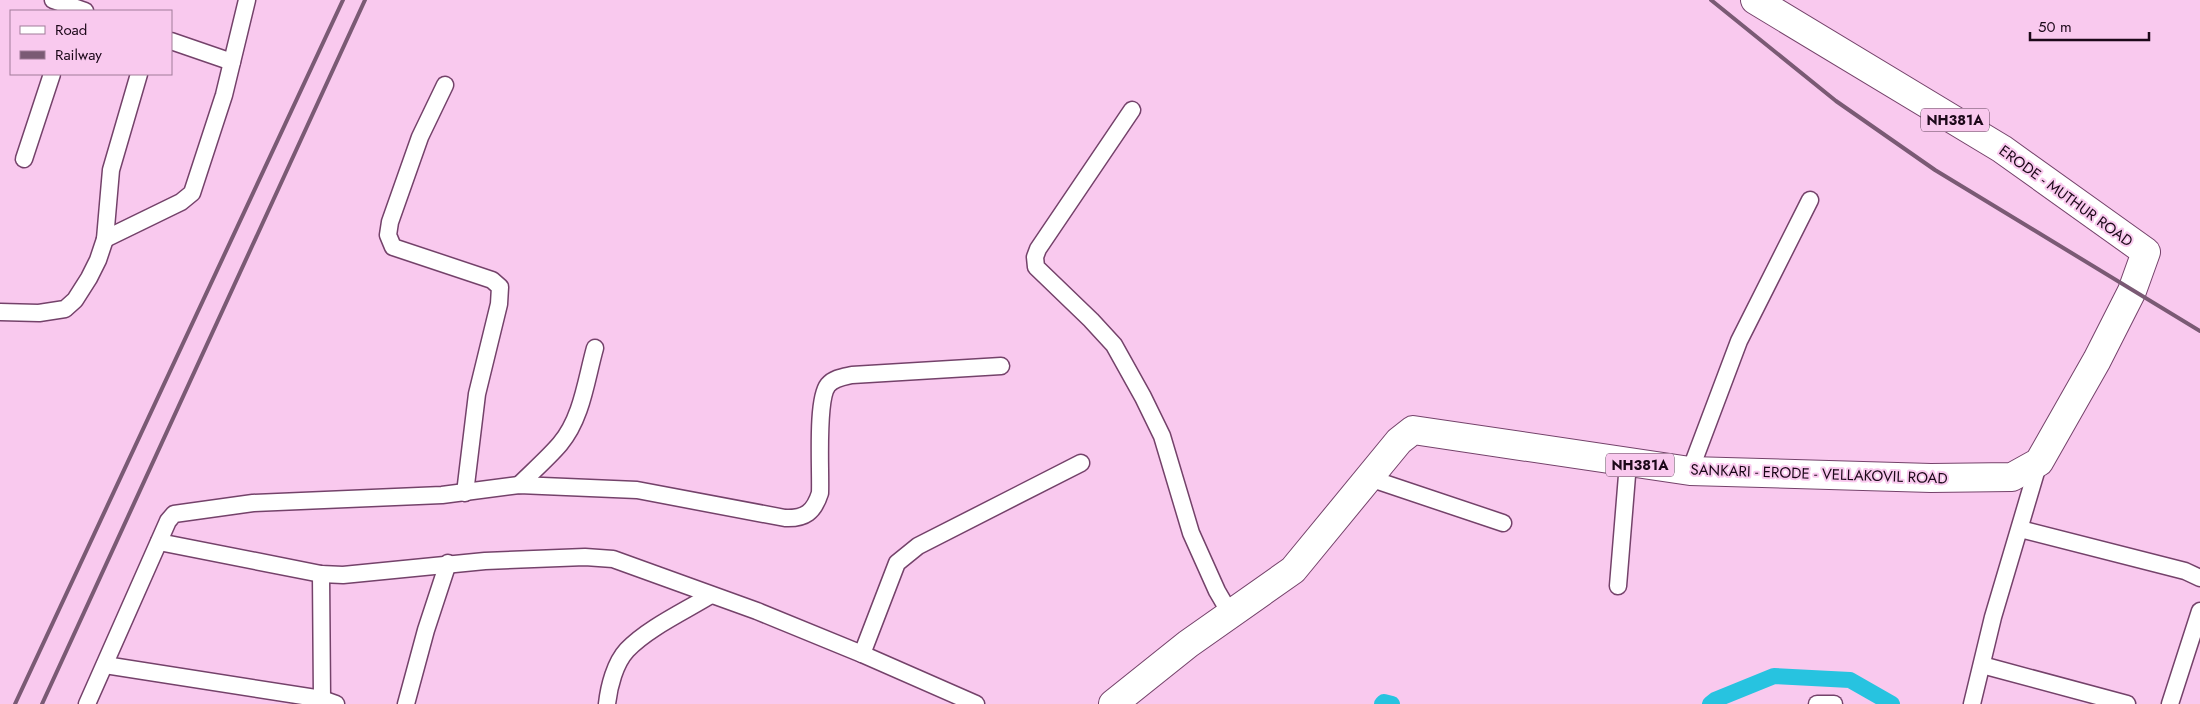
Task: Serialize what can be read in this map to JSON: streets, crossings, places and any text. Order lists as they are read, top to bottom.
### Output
{
  "streets": {
    "highway": ["NH381A", "ERODE - MUTHUR ROAD", "SANKARI - ERODE - VELLAKOVIL ROAD"]
  },
  "crossings": [
    ["ERODE - MUTHUR ROAD", "SANKARI - ERODE - VELLAKOVIL ROAD"]
  ],
  "legend": ["Road", "Railway"],
  "scale_bar": "50 m"
}
